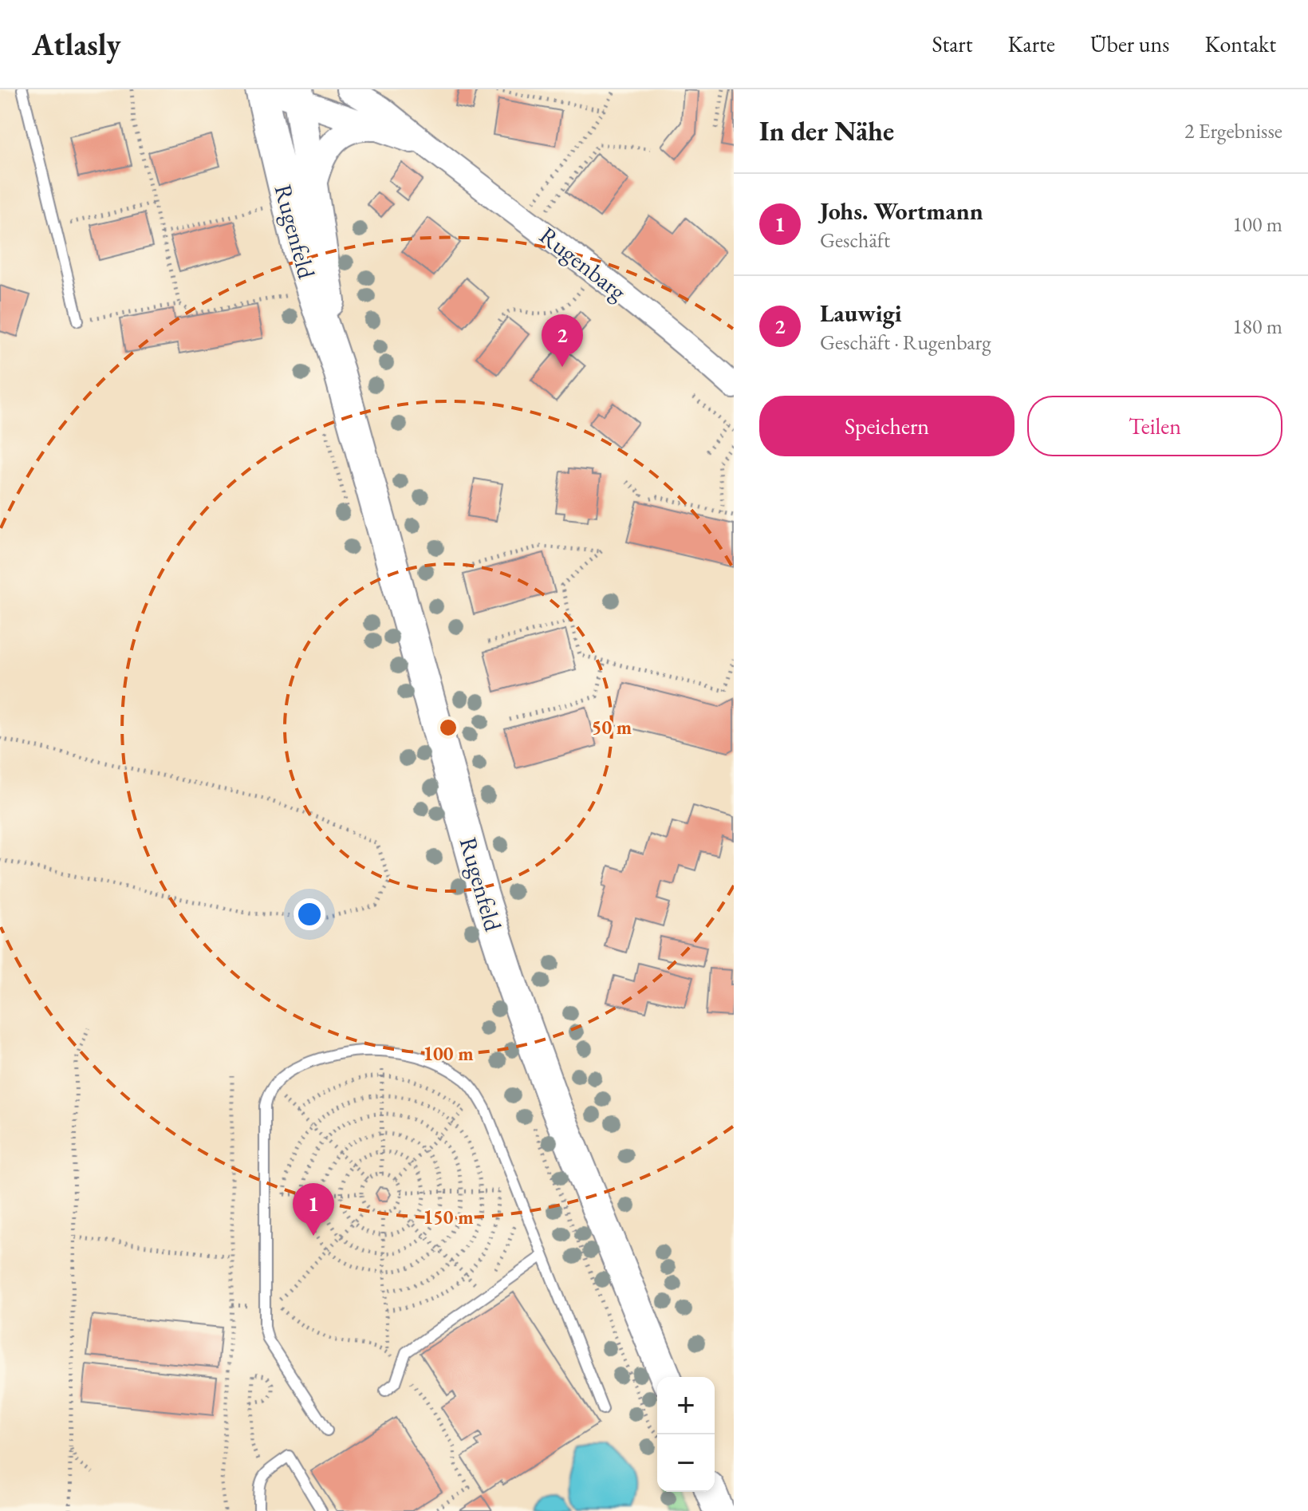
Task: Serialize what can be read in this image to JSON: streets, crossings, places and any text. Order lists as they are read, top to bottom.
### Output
{
  "streets": {
    "main road": ["Rugenfeld"],
    "street": ["Rugenbarg"]
  },
  "crossings": [
    ["Rugenfeld", "Rugenbarg"]
  ],
  "page": {
    "header": "Atlasly",
    "nav": [
      "Start",
      "Karte",
      "Über uns",
      "Kontakt"
    ],
    "heading": ["In der Nähe", "2 Ergebnisse"],
    "list": [
      {
        "mark": "1",
        "name": "Johs. Wortmann",
        "note": "Geschäft",
        "value": "100 m"
      },
      {
        "mark": "2",
        "name": "Lauwigi",
        "note": "Geschäft · Rugenbarg",
        "value": "180 m"
      }
    ],
    "pins": ["2", "1"],
    "buttons": ["Speichern", "Teilen"],
    "map_buttons": ["+", "−"]
  },
  "rings": ["50 m", "100 m", "150 m"]
}
